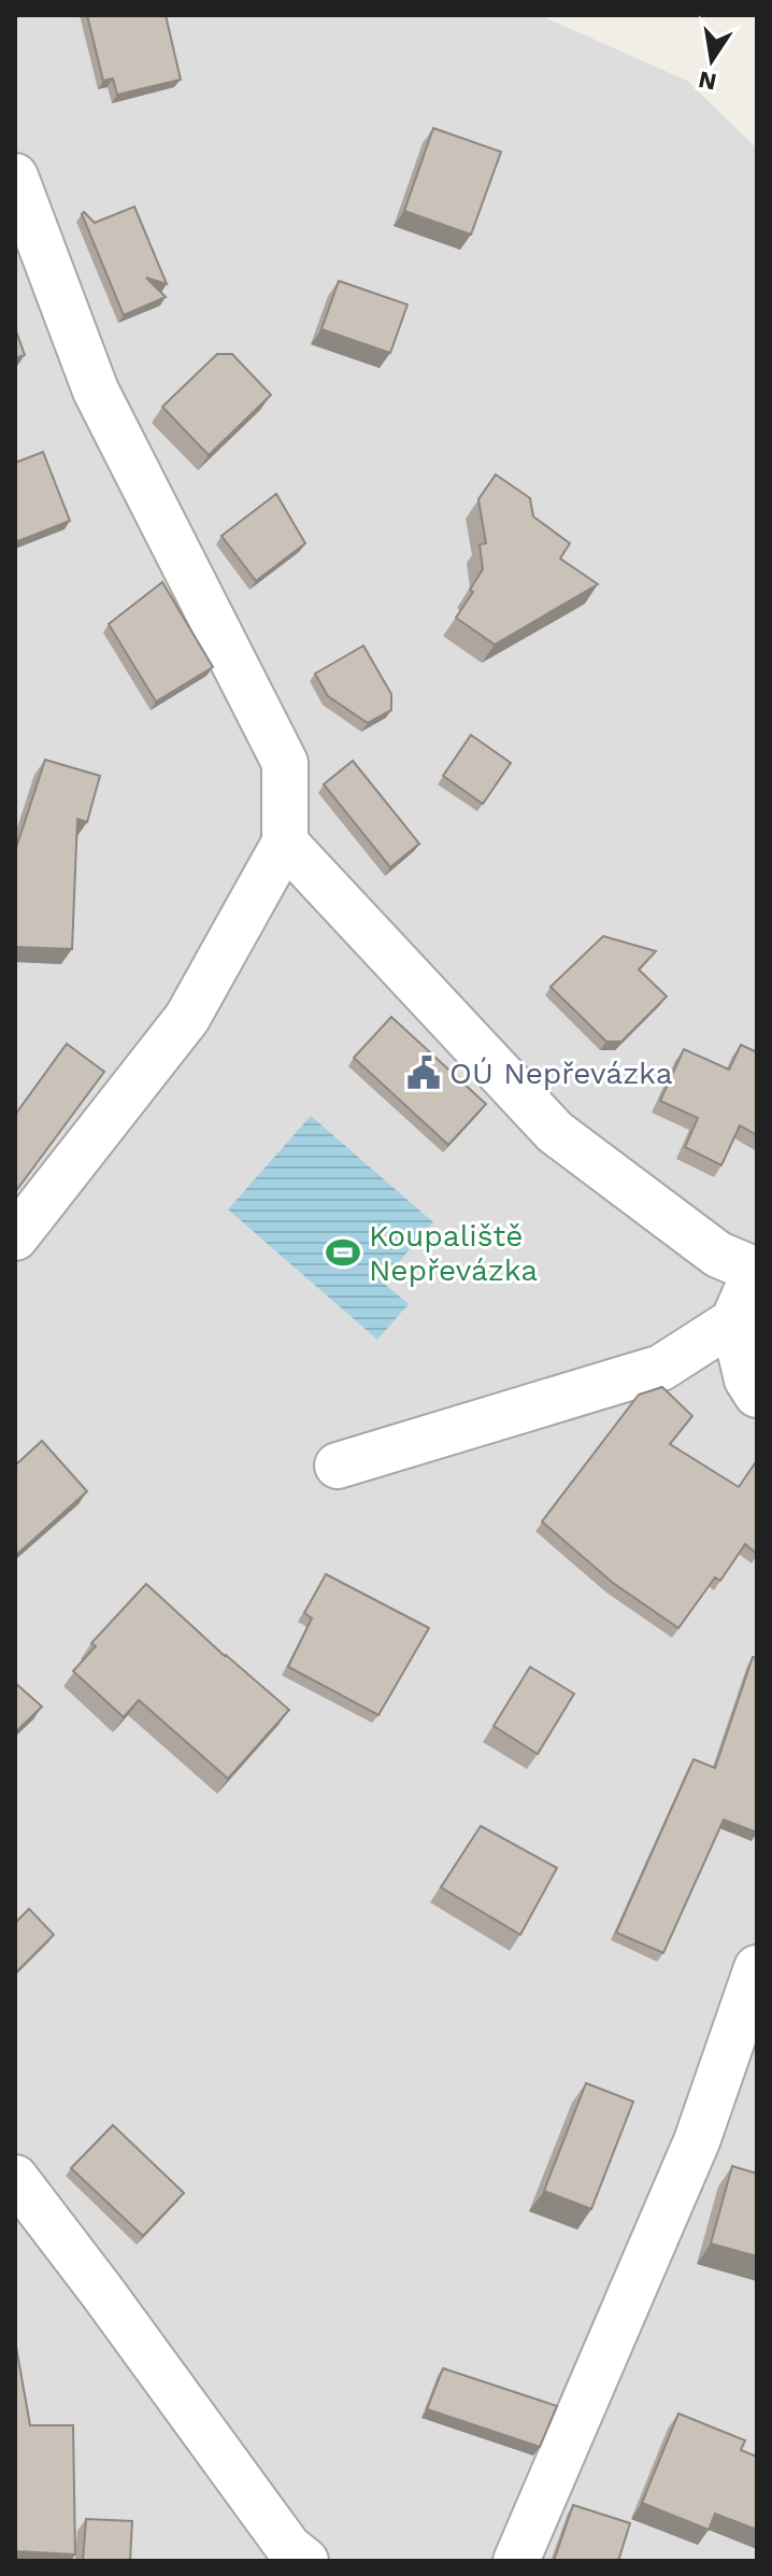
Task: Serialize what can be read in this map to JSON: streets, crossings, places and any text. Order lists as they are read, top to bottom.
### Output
{
  "places": {
    "public building": ["OÚ Nepřevázka"],
    "sports": ["Koupaliště Nepřevázka"]
  },
  "north": "bottom"
}
